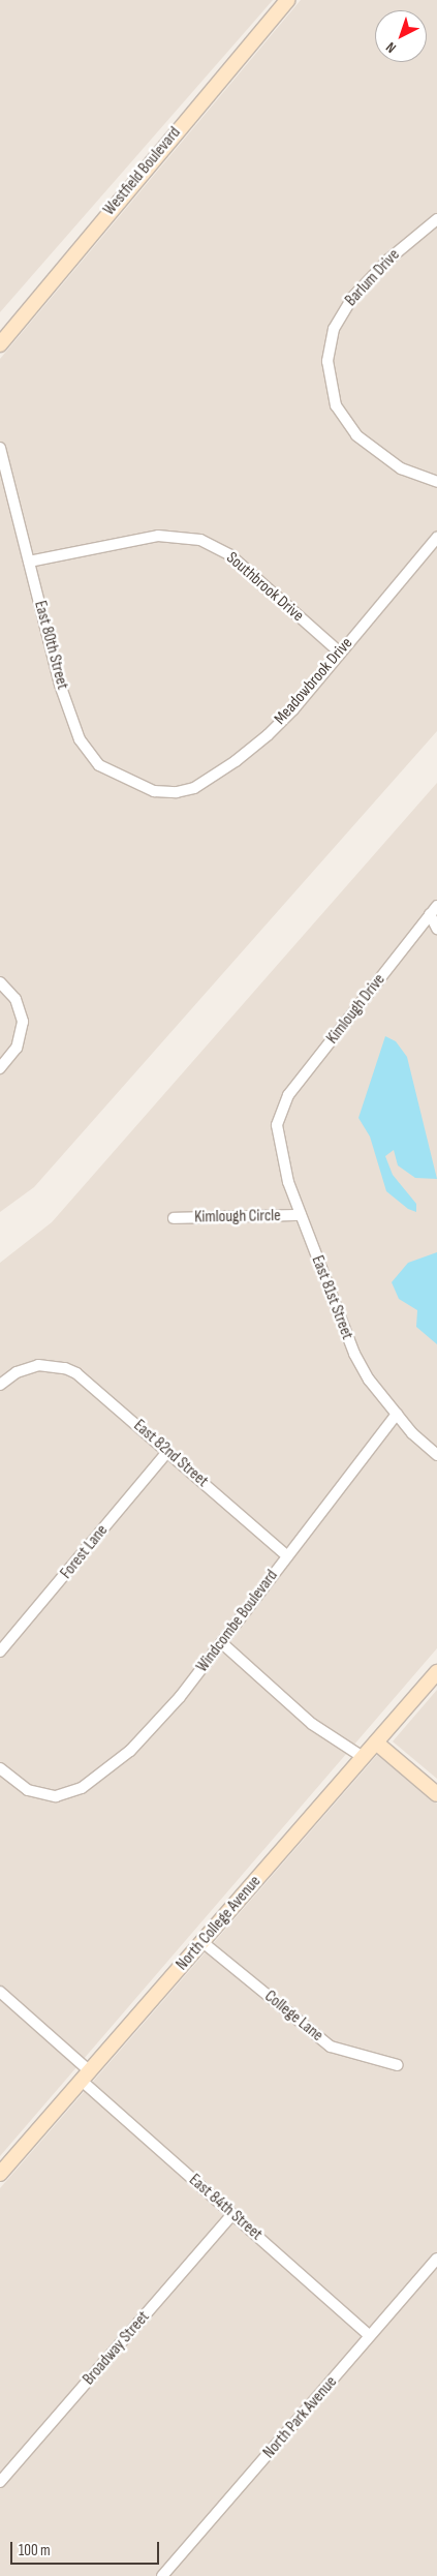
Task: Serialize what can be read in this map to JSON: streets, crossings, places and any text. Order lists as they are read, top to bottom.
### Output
{
  "streets": {
    "main road": ["Westfield Boulevard", "North College Avenue"],
    "street": [
      "Barlum Drive",
      "Southbrook Drive",
      "East 80th Street",
      "Meadowbrook Drive",
      "Kimlough Drive",
      "Kimlough Circle",
      "East 81st Street",
      "East 82nd Street",
      "Forest Lane",
      "Windcombe Boulevard",
      "College Lane",
      "East 84th Street",
      "Broadway Street",
      "North Park Avenue"
    ]
  },
  "crossings": [
    ["Southbrook Drive", "East 80th Street"],
    ["Southbrook Drive", "Meadowbrook Drive"],
    ["East 80th Street", "Meadowbrook Drive"],
    ["Kimlough Drive", "East 81st Street"],
    ["Kimlough Circle", "East 81st Street"],
    ["East 81st Street", "Windcombe Boulevard"],
    ["East 82nd Street", "Forest Lane"],
    ["East 82nd Street", "Windcombe Boulevard"],
    ["North College Avenue", "College Lane"],
    ["North College Avenue", "East 84th Street"],
    ["East 84th Street", "Broadway Street"],
    ["East 84th Street", "North Park Avenue"]
  ],
  "scale_bar": "100 m",
  "north": "bottom left"
}
